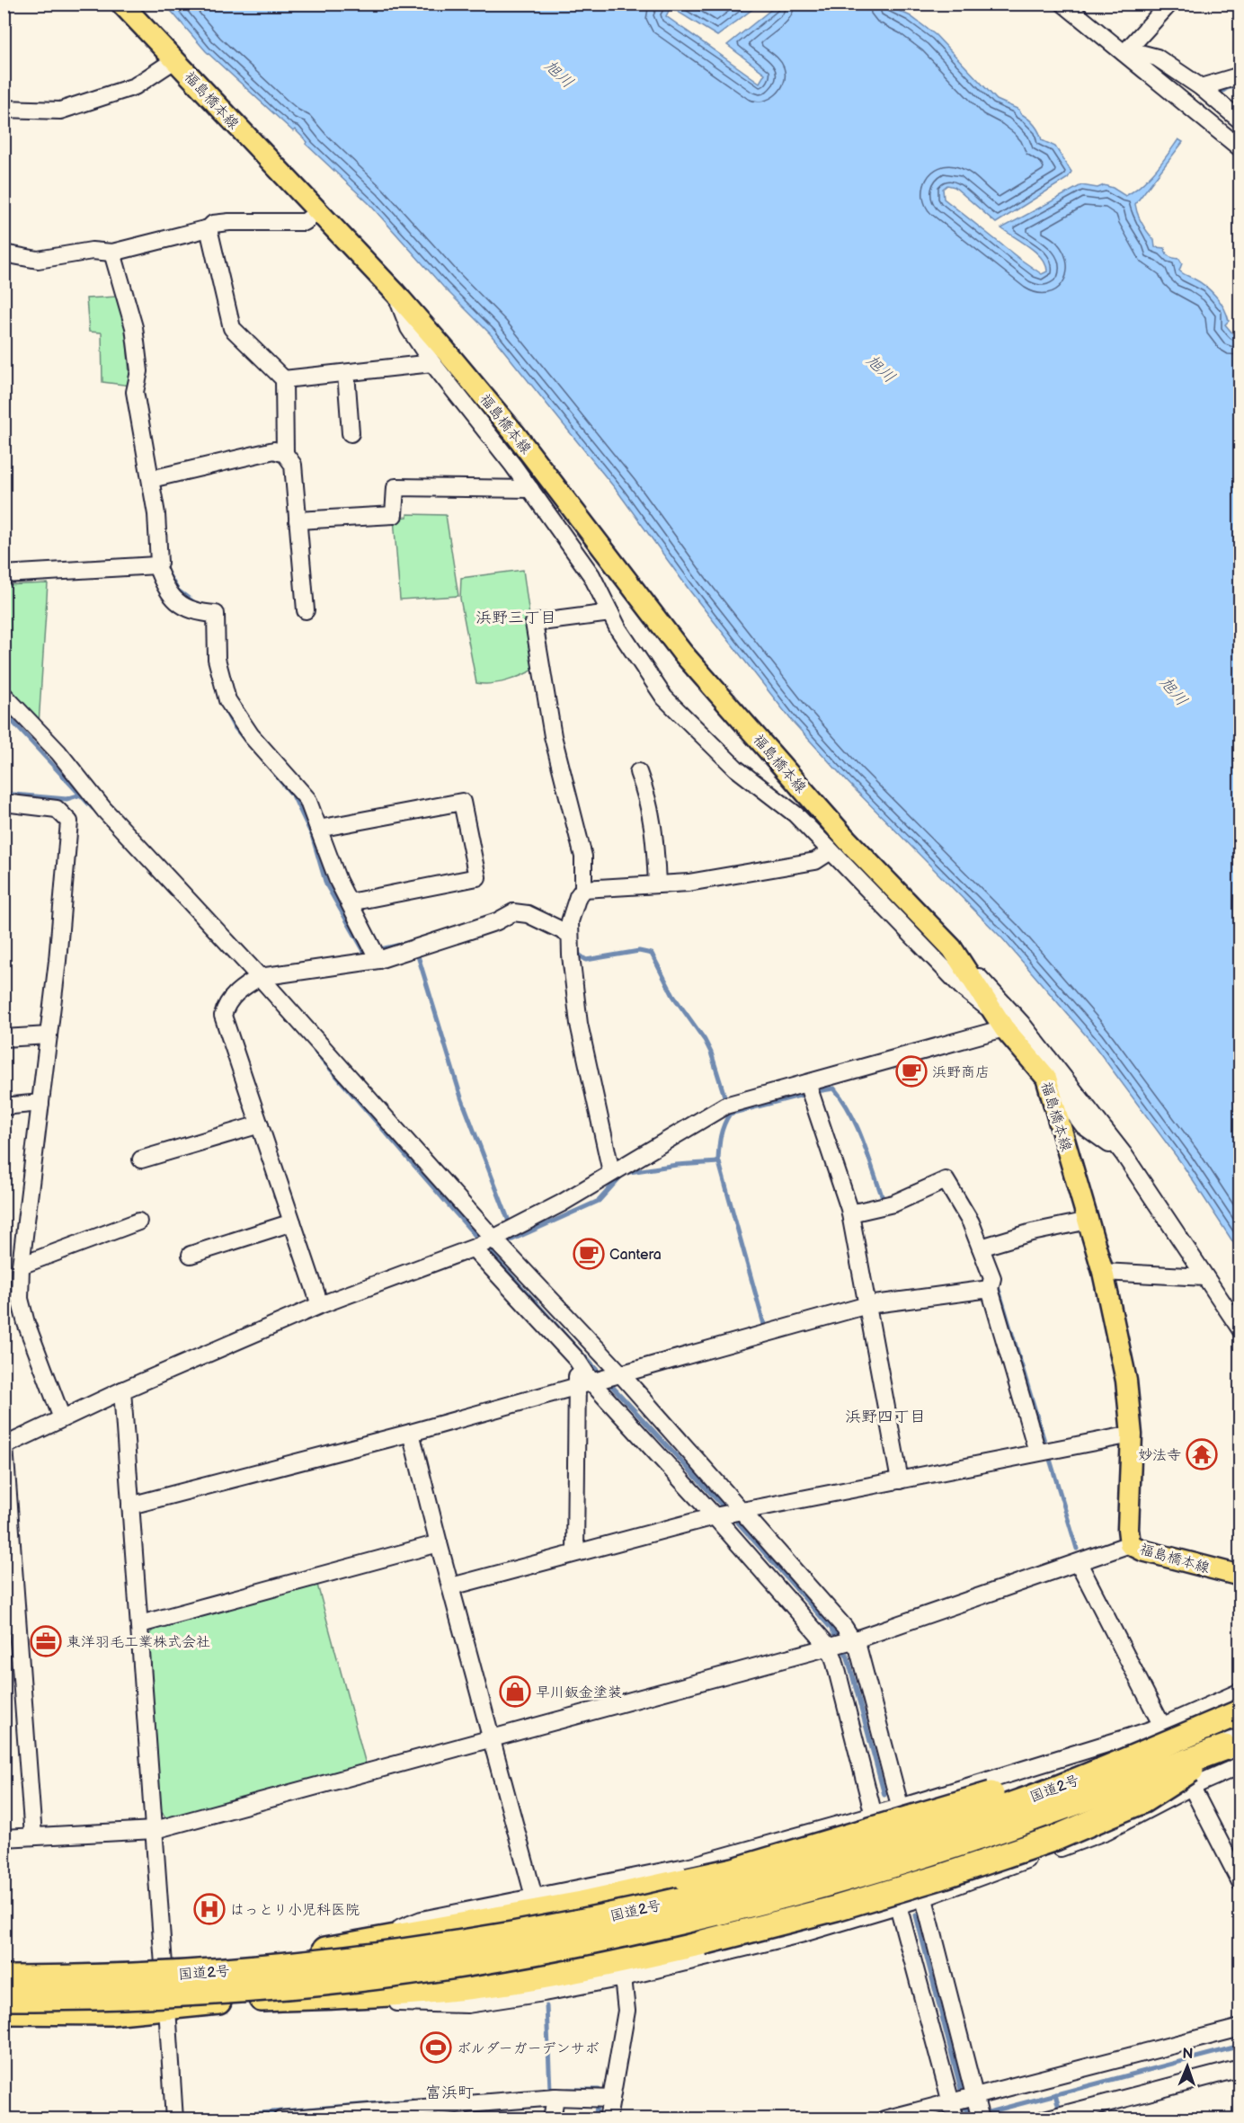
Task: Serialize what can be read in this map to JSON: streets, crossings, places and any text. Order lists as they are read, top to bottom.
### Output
{
  "streets": {
    "highway": ["国道2号"],
    "main road": ["福島橋本線"]
  },
  "districts": ["浜野三丁目", "浜野四丁目", "富浜町"],
  "water": ["旭川"],
  "places": {
    "cafe": ["浜野商店", "Cantera"],
    "temple": ["妙法寺"],
    "office": ["東洋羽毛工業株式会社"],
    "shop": ["早川鈑金塗装"],
    "hospital": ["はっとり小児科医院"],
    "sports": ["ボルダーガーデンサボ"]
  },
  "north": "top"
}
